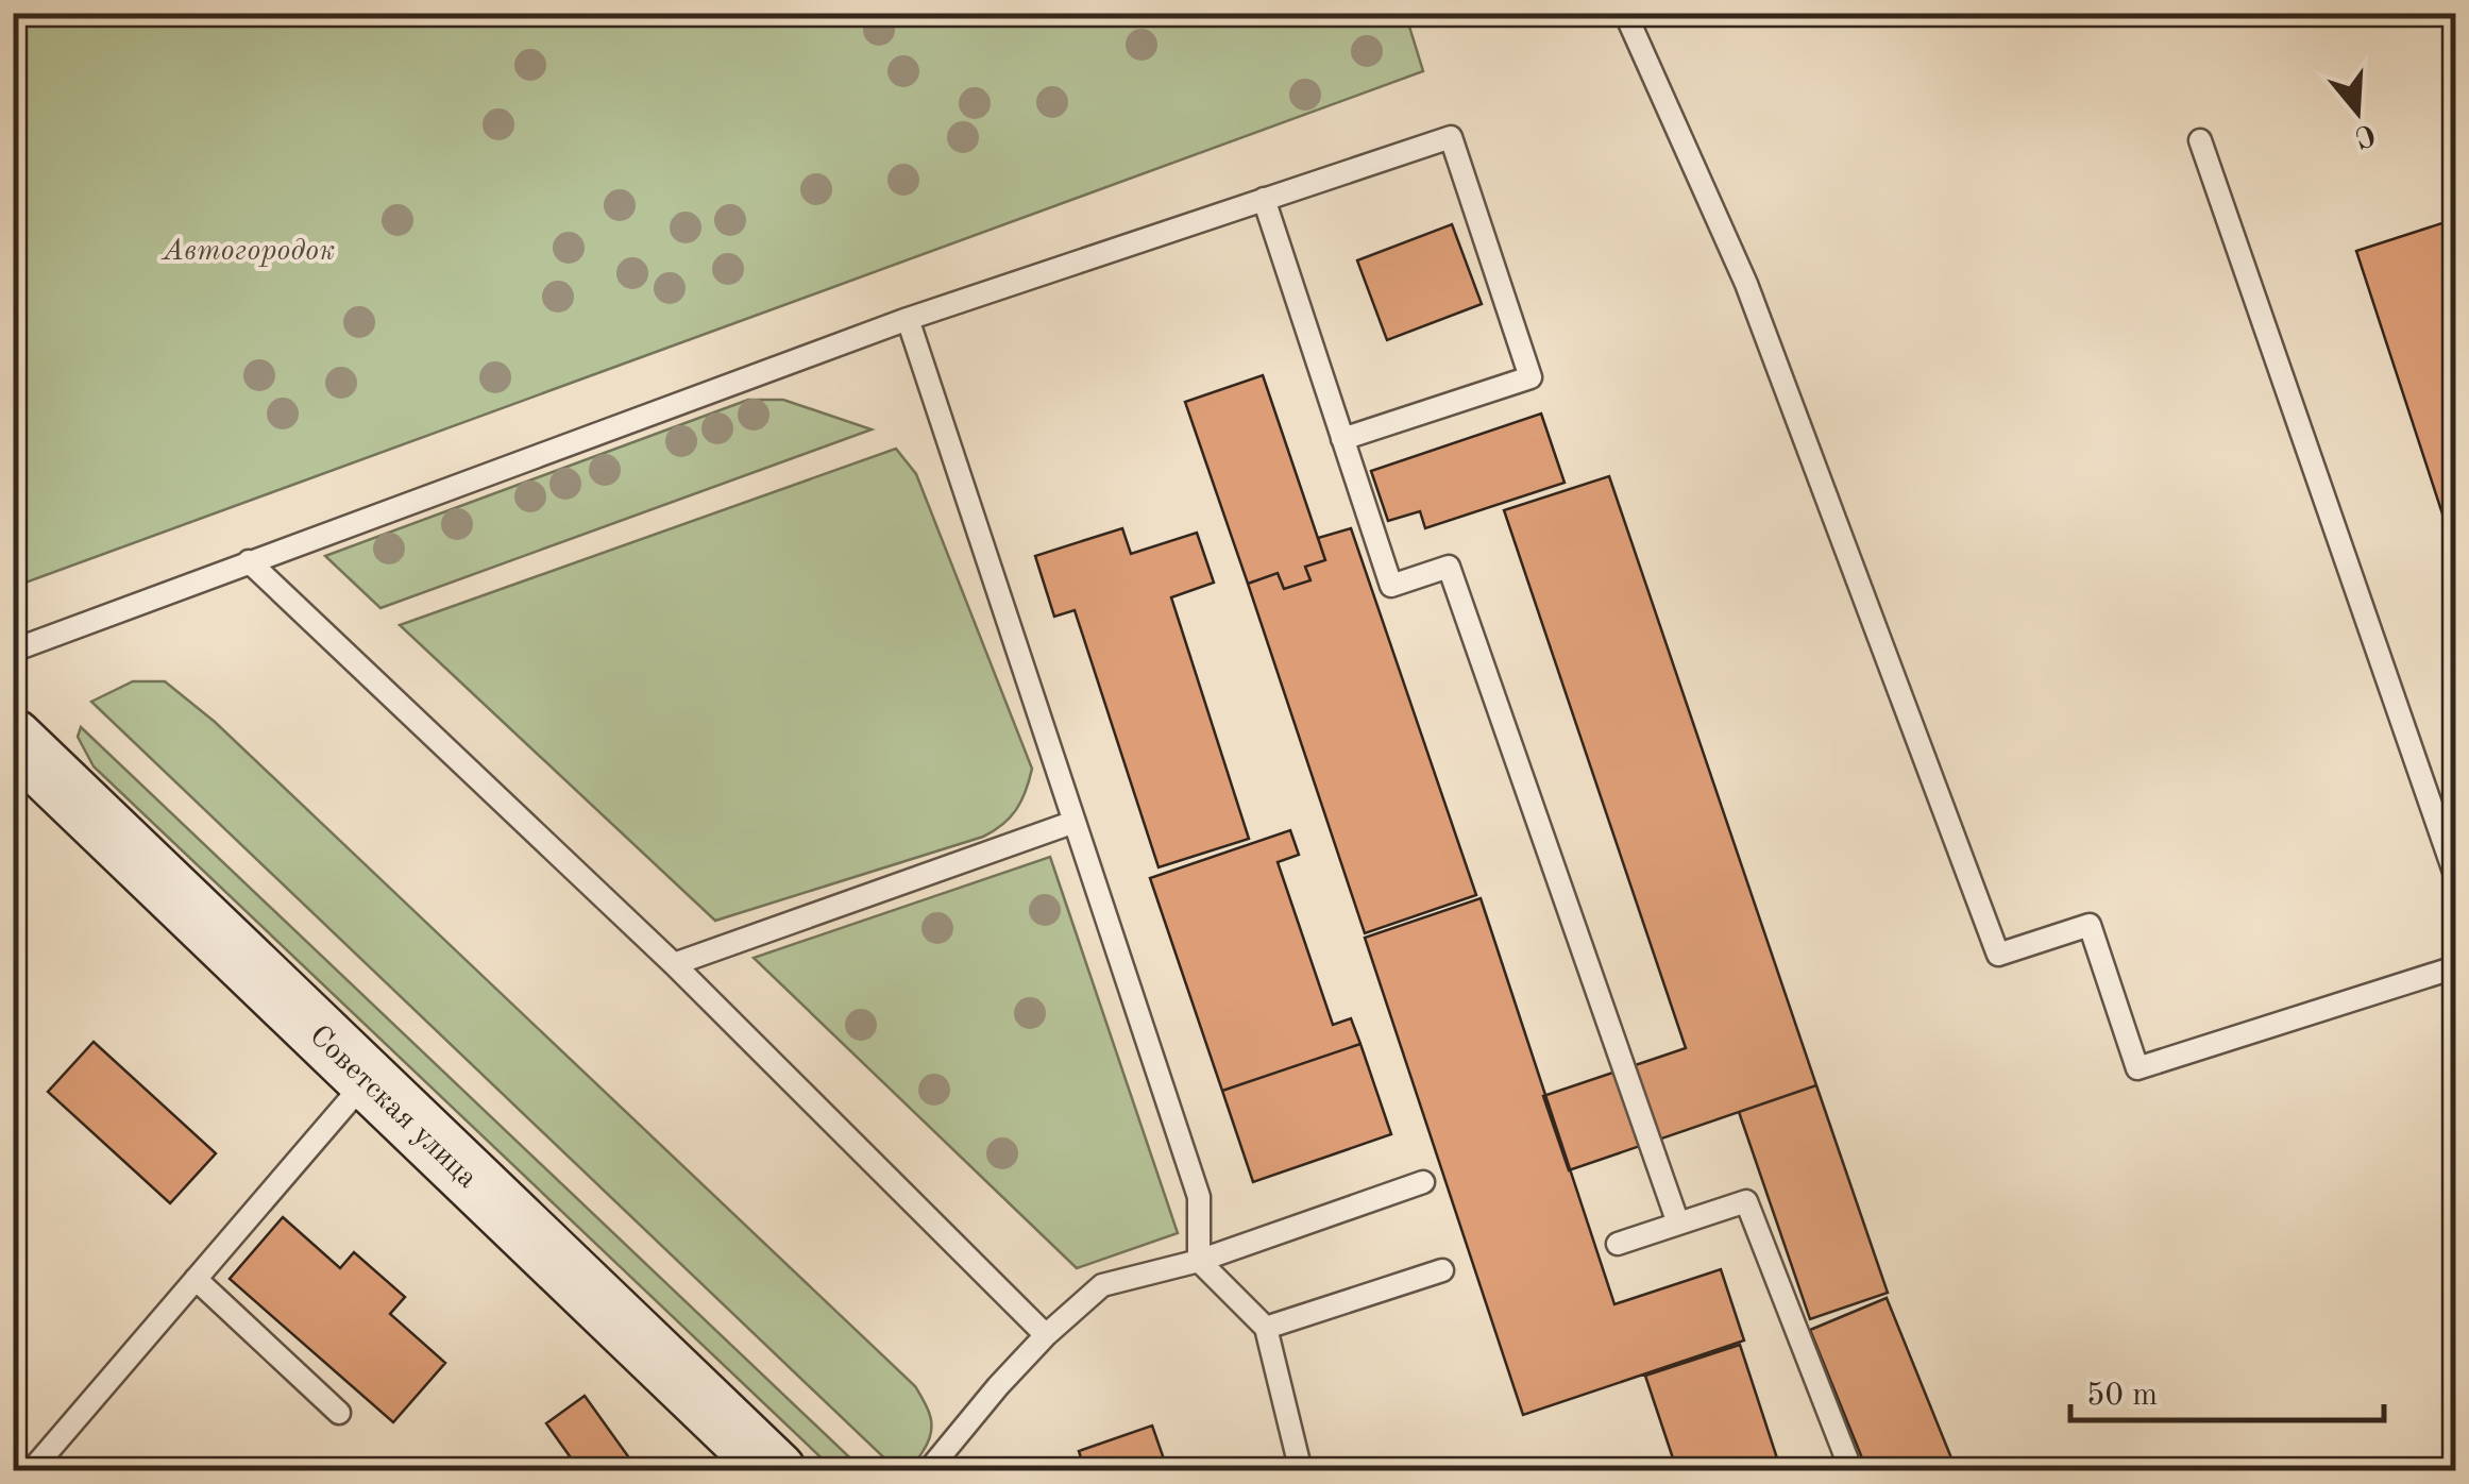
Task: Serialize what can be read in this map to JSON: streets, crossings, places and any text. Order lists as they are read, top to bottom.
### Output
{
  "streets": {
    "main road": ["Советская улица"]
  },
  "parks": ["Автогородок"],
  "scale_bar": "50 m",
  "north": "bottom"
}
